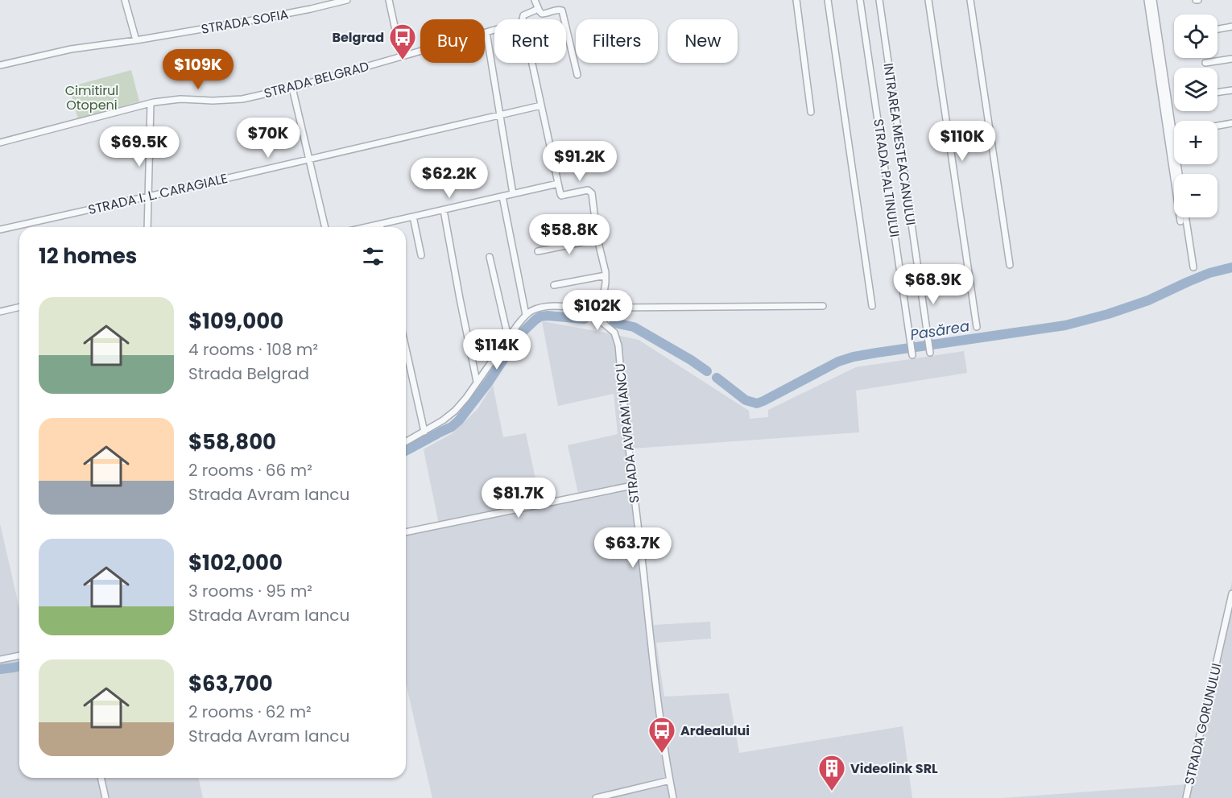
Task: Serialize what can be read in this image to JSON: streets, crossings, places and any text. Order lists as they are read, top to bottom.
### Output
{
  "streets": {
    "street": [
      "STRADA SOFIA",
      "STRADA BELGRAD",
      "INTRAREA MESTEACANULUI",
      "STRADA PALTINULUI",
      "STRADA I. L. CARAGIALE",
      "STRADA AVRAM IANCU",
      "STRADA GORUNULUI"
    ]
  },
  "water": ["Pasărea"],
  "parks": ["Cimitirul Otopeni"],
  "places": {
    "bus stop": ["Belgrad", "Ardealului"],
    "building": ["Videolink SRL"]
  },
  "page": {
    "map_buttons": ["+", "−"],
    "chip": [
      "Buy",
      "Rent",
      "Filters",
      "New"
    ],
    "price": [
      "$109K",
      "$70K",
      "$110K",
      "$69.5K",
      "$91.2K",
      "$62.2K",
      "$58.8K",
      "$68.9K",
      "$102K",
      "$114K",
      "$81.7K",
      "$63.7K"
    ],
    "heading": "12 homes",
    "list": [
      {
        "name": "$109,000",
        "note": "4 rooms · 108 m² · Strada Belgrad"
      },
      {
        "name": "$58,800",
        "note": "2 rooms · 66 m² · Strada Avram Iancu"
      },
      {
        "name": "$102,000",
        "note": "3 rooms · 95 m² · Strada Avram Iancu"
      },
      {
        "name": "$63,700",
        "note": "2 rooms · 62 m² · Strada Avram Iancu"
      }
    ]
  }
}
